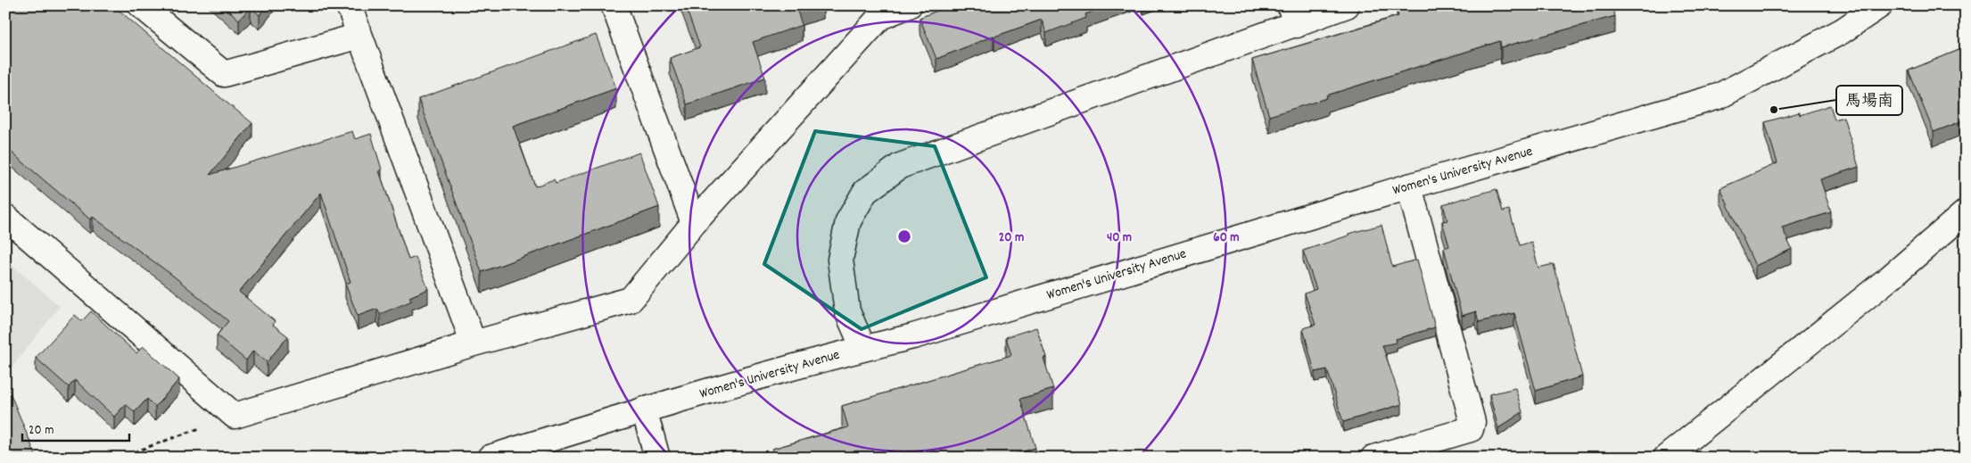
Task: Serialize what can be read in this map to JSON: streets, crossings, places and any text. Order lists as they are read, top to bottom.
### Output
{
  "streets": {
    "street": ["Women's University Avenue"]
  },
  "places": ["馬場南"],
  "scale_bar": "20 m",
  "rings": ["20 m", "40 m", "60 m"]
}
